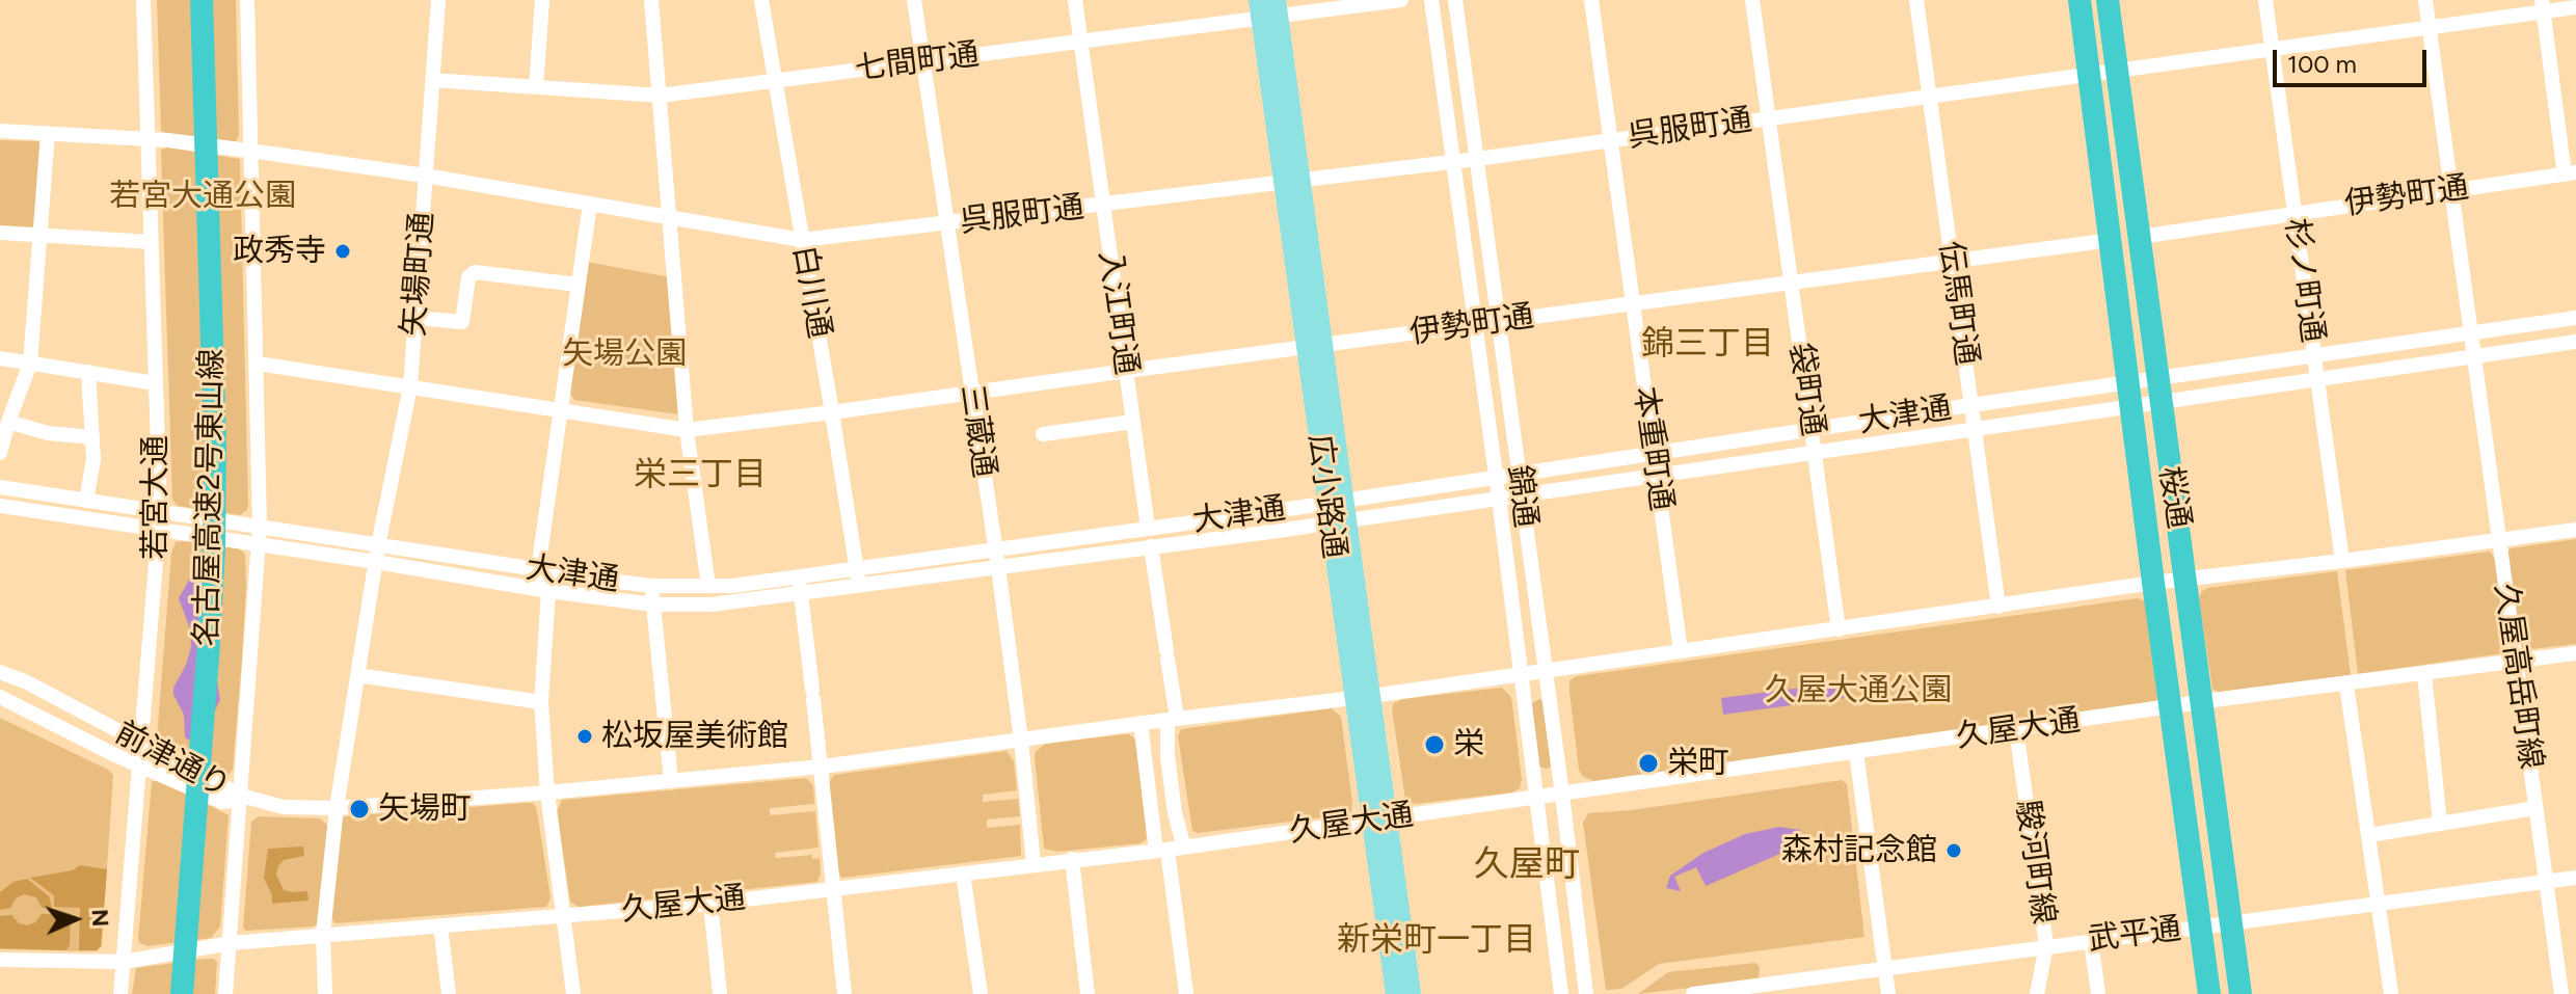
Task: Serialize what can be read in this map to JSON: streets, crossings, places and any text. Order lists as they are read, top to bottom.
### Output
{
  "streets": {
    "highway": ["名古屋高速2号東山線", "桜通"],
    "main road": ["広小路通"],
    "street": [
      "七間町通",
      "呉服町通",
      "伊勢町通",
      "矢場町通",
      "杉ノ町通",
      "白川通",
      "伝馬町通",
      "入江町通",
      "袋町通",
      "大津通",
      "三蔵通",
      "本重町通",
      "錦通",
      "若宮大通",
      "久屋高岳町線",
      "久屋大通",
      "前津通り",
      "駿河町線",
      "武平通"
    ]
  },
  "crossings": [
    ["七間町通", "矢場町通"],
    ["七間町通", "白川通"],
    ["七間町通", "入江町通"],
    ["七間町通", "三蔵通"],
    ["七間町通", "広小路通"],
    ["呉服町通", "矢場町通"],
    ["呉服町通", "杉ノ町通"],
    ["呉服町通", "白川通"],
    ["呉服町通", "伝馬町通"],
    ["呉服町通", "入江町通"],
    ["呉服町通", "袋町通"],
    ["呉服町通", "三蔵通"],
    ["呉服町通", "本重町通"],
    ["呉服町通", "広小路通"],
    ["呉服町通", "錦通"],
    ["呉服町通", "若宮大通"],
    ["呉服町通", "桜通"],
    ["呉服町通", "久屋高岳町線"],
    ["伊勢町通", "矢場町通"],
    ["伊勢町通", "杉ノ町通"],
    ["伊勢町通", "白川通"],
    ["伊勢町通", "伝馬町通"],
    ["伊勢町通", "入江町通"],
    ["伊勢町通", "袋町通"],
    ["伊勢町通", "三蔵通"],
    ["伊勢町通", "本重町通"],
    ["伊勢町通", "広小路通"],
    ["伊勢町通", "錦通"],
    ["伊勢町通", "桜通"],
    ["伊勢町通", "久屋高岳町線"],
    ["矢場町通", "大津通"],
    ["杉ノ町通", "大津通"],
    ["白川通", "大津通"],
    ["伝馬町通", "大津通"],
    ["入江町通", "大津通"],
    ["袋町通", "大津通"],
    ["大津通", "三蔵通"],
    ["大津通", "本重町通"],
    ["大津通", "広小路通"],
    ["大津通", "錦通"],
    ["大津通", "若宮大通"],
    ["大津通", "桜通"],
    ["大津通", "久屋高岳町線"],
    ["三蔵通", "久屋大通"],
    ["広小路通", "久屋大通"],
    ["錦通", "久屋大通"],
    ["若宮大通", "久屋大通"],
    ["若宮大通", "前津通り"],
    ["桜通", "久屋大通"],
    ["桜通", "武平通"],
    ["久屋高岳町線", "久屋大通"],
    ["久屋高岳町線", "武平通"],
    ["久屋大通", "駿河町線"],
    ["駿河町線", "武平通"]
  ],
  "districts": [
    "錦三丁目",
    "栄三丁目",
    "久屋町",
    "新栄町一丁目"
  ],
  "parks": ["若宮大通公園", "矢場公園", "久屋大通公園"],
  "places": [
    "政秀寺",
    "松坂屋美術館",
    "栄",
    "栄町",
    "矢場町",
    "森村記念館"
  ],
  "scale_bar": "100 m",
  "north": "right"
}
